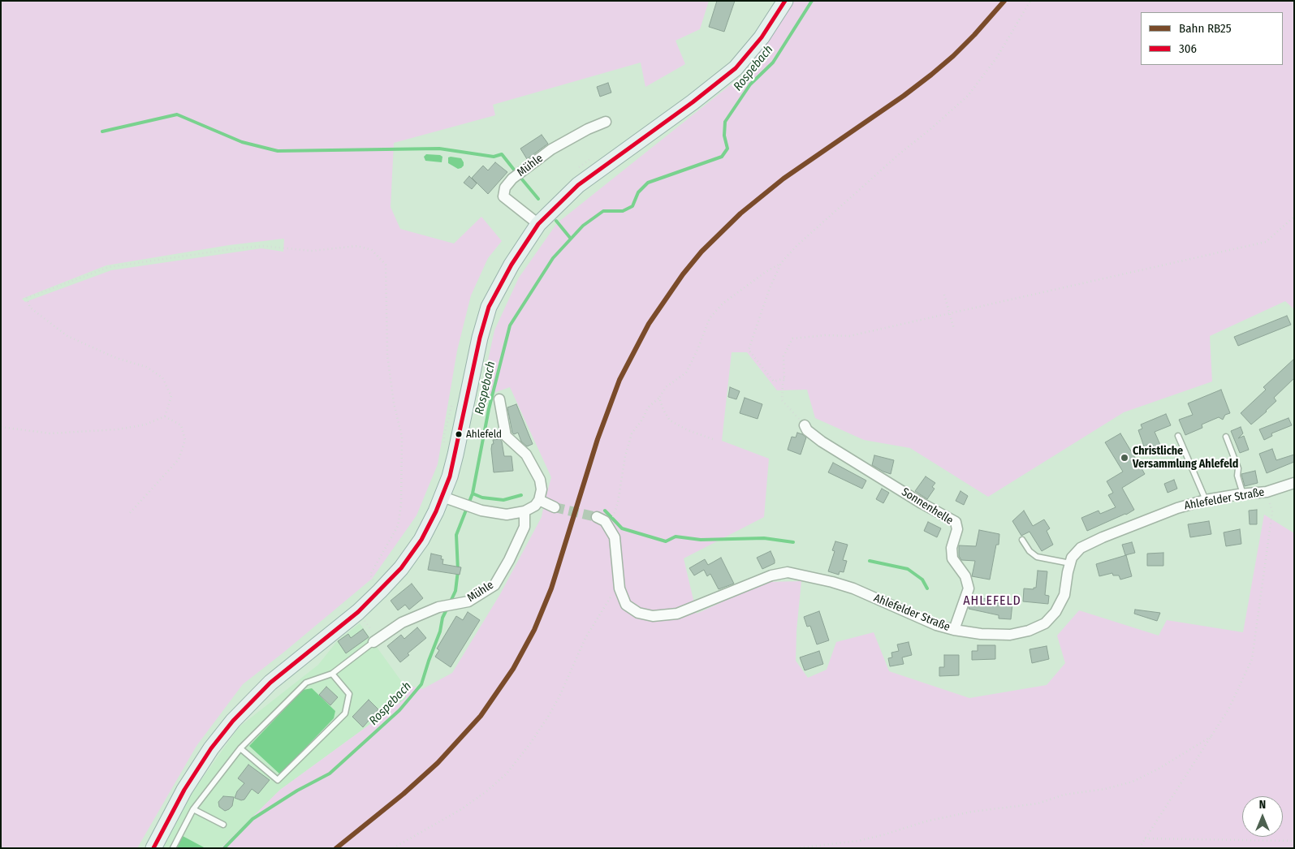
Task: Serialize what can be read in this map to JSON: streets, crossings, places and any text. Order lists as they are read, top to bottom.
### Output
{
  "streets": {
    "street": ["Mühle", "Ahlefelder Straße", "Sonnenhelle"]
  },
  "crossings": [
    ["Ahlefelder Straße", "Sonnenhelle"]
  ],
  "districts": ["AHLEFELD"],
  "water": ["Rospebach"],
  "places": ["Ahlefeld", "Christliche Versammlung Ahlefeld"],
  "lines": ["rail line RB25", "transit line 306"],
  "legend": ["Bahn RB25", "306"],
  "north": "top"
}
